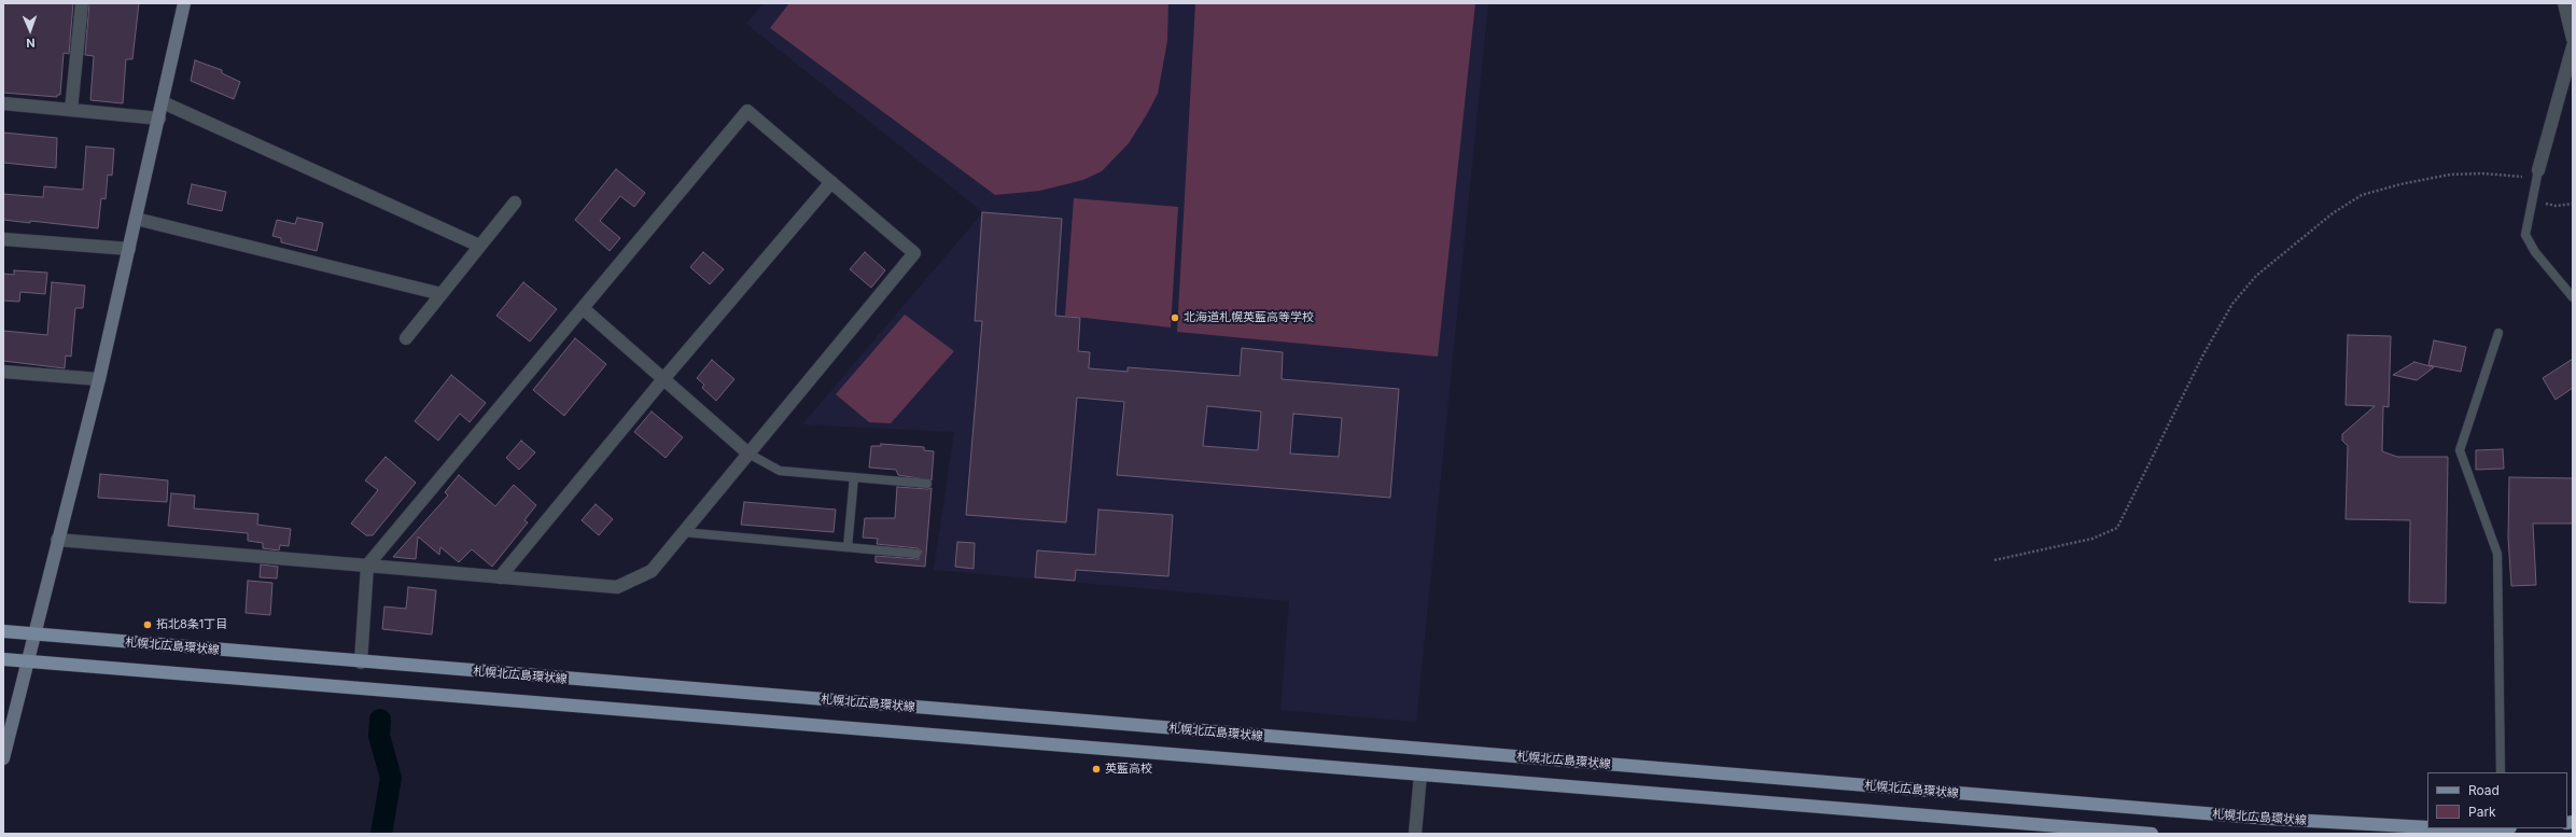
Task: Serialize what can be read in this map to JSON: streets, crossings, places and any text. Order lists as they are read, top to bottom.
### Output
{
  "streets": {
    "main road": ["札幌北広島環状線"]
  },
  "places": ["北海道札幌英藍高等学校", "拓北8条1丁目", "英藍高校"],
  "legend": ["Road", "Park"],
  "north": "bottom"
}
